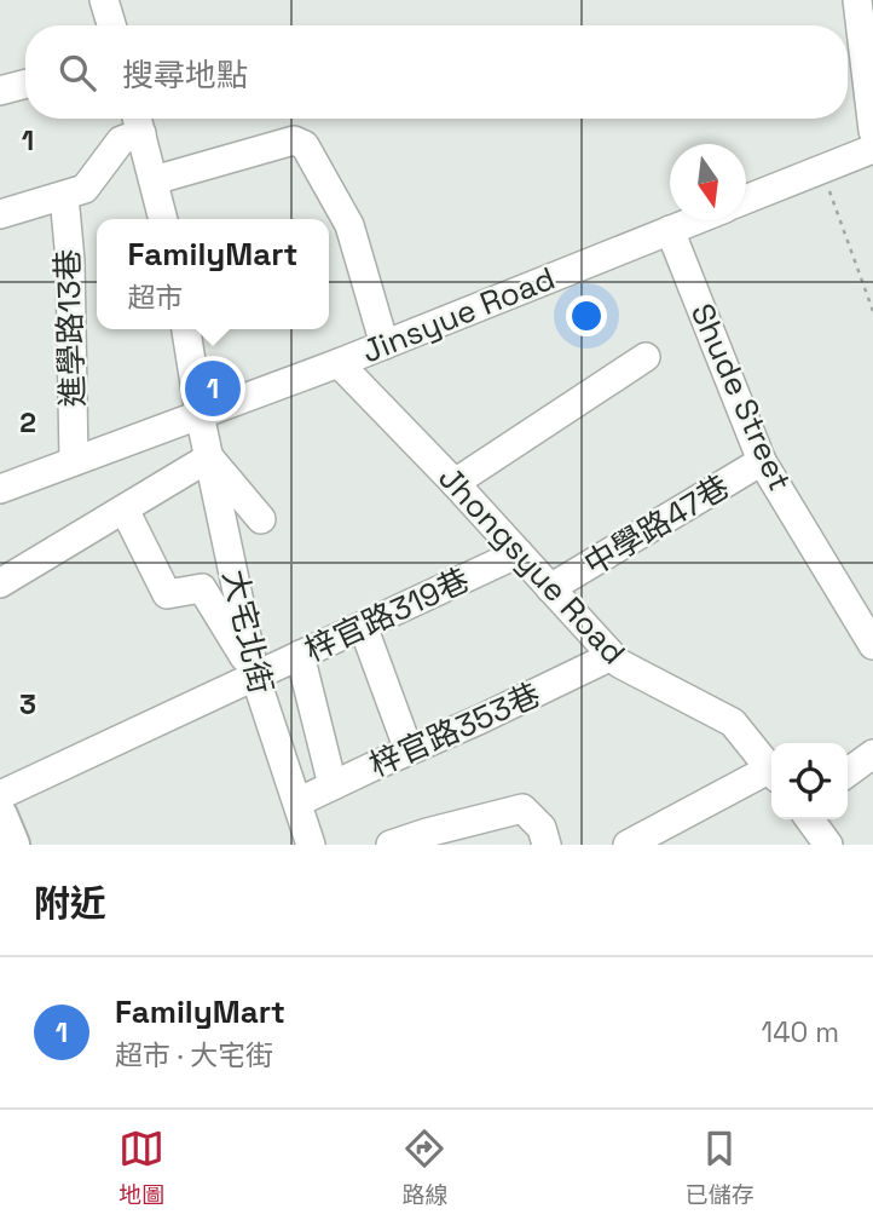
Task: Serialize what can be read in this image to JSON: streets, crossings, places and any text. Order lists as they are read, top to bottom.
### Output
{
  "streets": {
    "street": [
      "Jinsyue Road",
      "進學路13巷",
      "Shude Street",
      "中學路47巷",
      "Jhongsyue Road",
      "梓官路319巷",
      "大宅北街",
      "梓官路353巷"
    ]
  },
  "crossings": [
    ["Jinsyue Road", "進學路13巷"],
    ["Jinsyue Road", "Shude Street"],
    ["Jinsyue Road", "Jhongsyue Road"],
    ["Jinsyue Road", "大宅北街"],
    ["Shude Street", "中學路47巷"],
    ["中學路47巷", "Jhongsyue Road"],
    ["Jhongsyue Road", "梓官路319巷"],
    ["Jhongsyue Road", "梓官路353巷"],
    ["梓官路319巷", "大宅北街"],
    ["大宅北街", "梓官路353巷"]
  ],
  "north": "bottom",
  "page": {
    "search": "搜尋地點",
    "popup": ["FamilyMart", "超市"],
    "pins": "1",
    "heading": "附近",
    "list": [
      {
        "mark": "1",
        "name": "FamilyMart",
        "note": "超市 · 大宅街",
        "value": "140 m"
      }
    ],
    "nav": ["地圖", "路線", "已儲存"]
  },
  "grid": {
    "rows": ["1", "2", "3"]
  }
}
